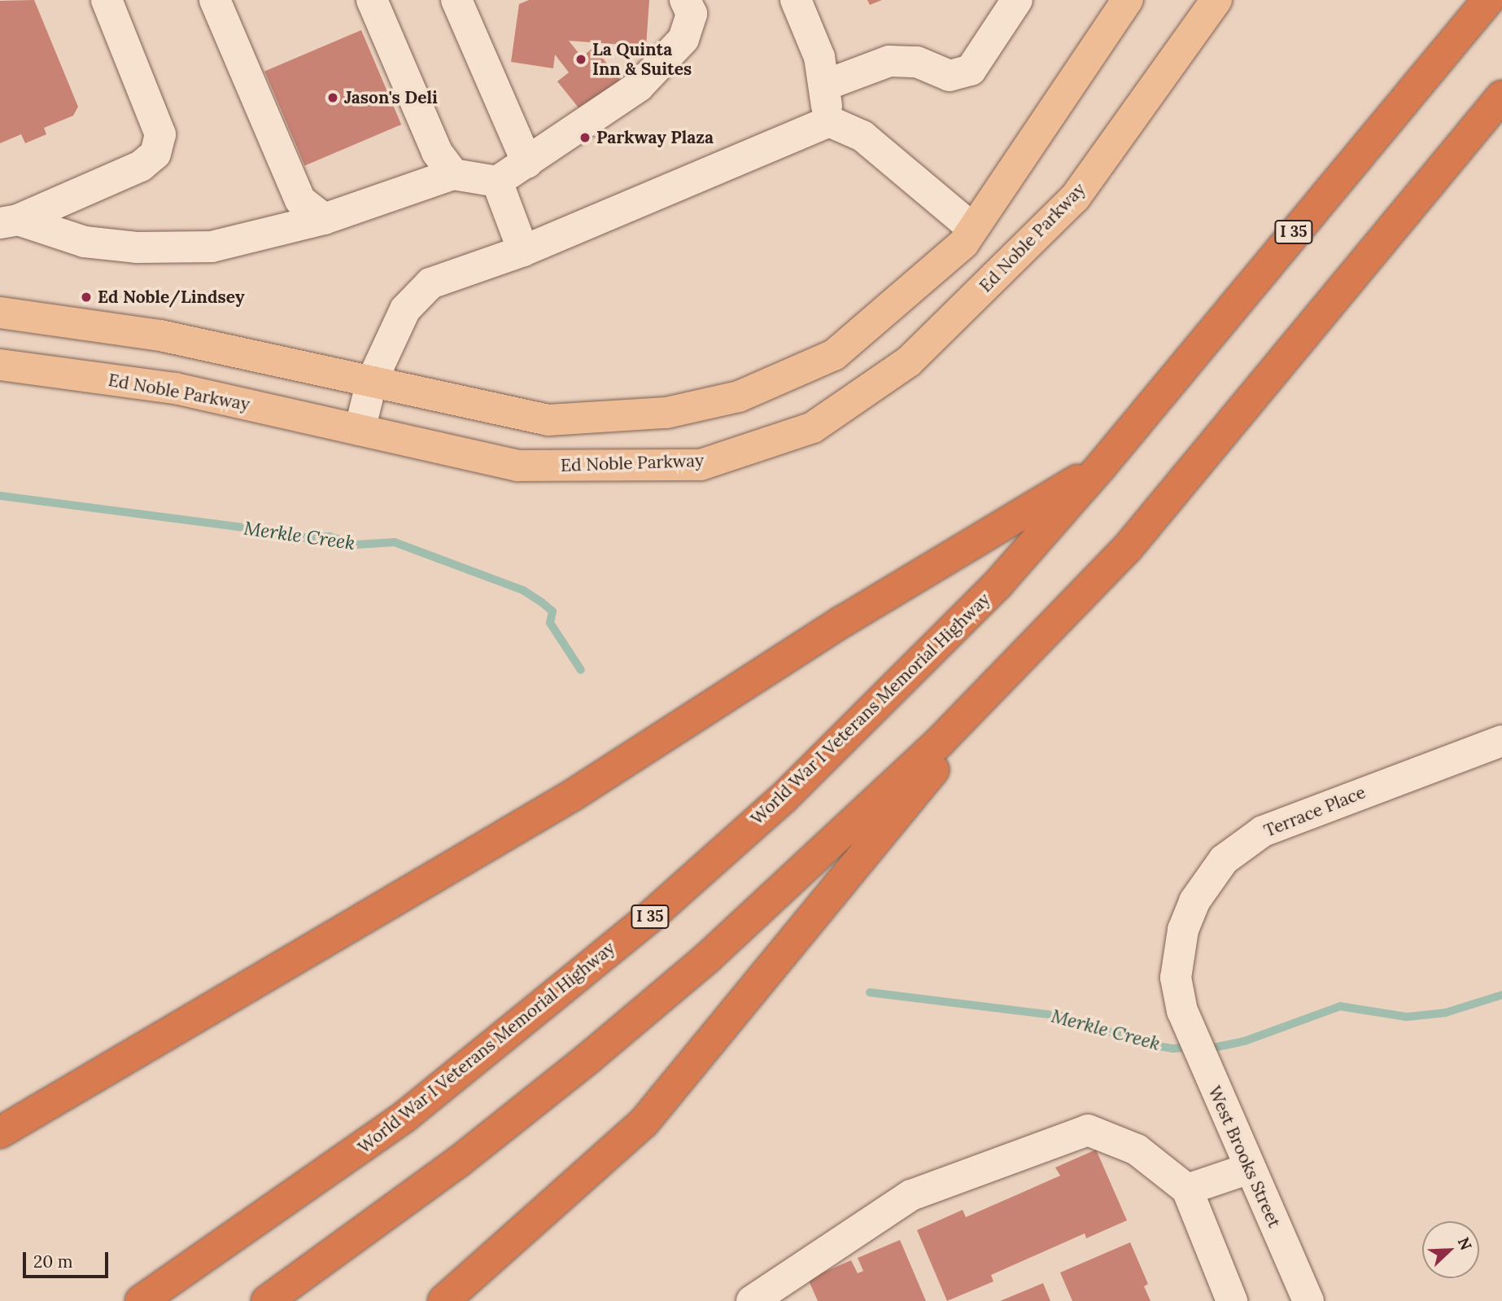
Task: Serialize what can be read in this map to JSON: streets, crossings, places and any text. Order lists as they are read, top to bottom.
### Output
{
  "streets": {
    "highway": ["I 35", "World War I Veterans Memorial Highway"],
    "main road": ["Ed Noble Parkway"],
    "street": ["Terrace Place", "West Brooks Street"]
  },
  "crossings": [
    ["Terrace Place", "West Brooks Street"]
  ],
  "water": ["Merkle Creek"],
  "places": [
    "La Quinta Inn & Suites",
    "Jason's Deli",
    "Parkway Plaza",
    "Ed Noble/Lindsey"
  ],
  "scale_bar": "20 m",
  "north": "top right"
}
